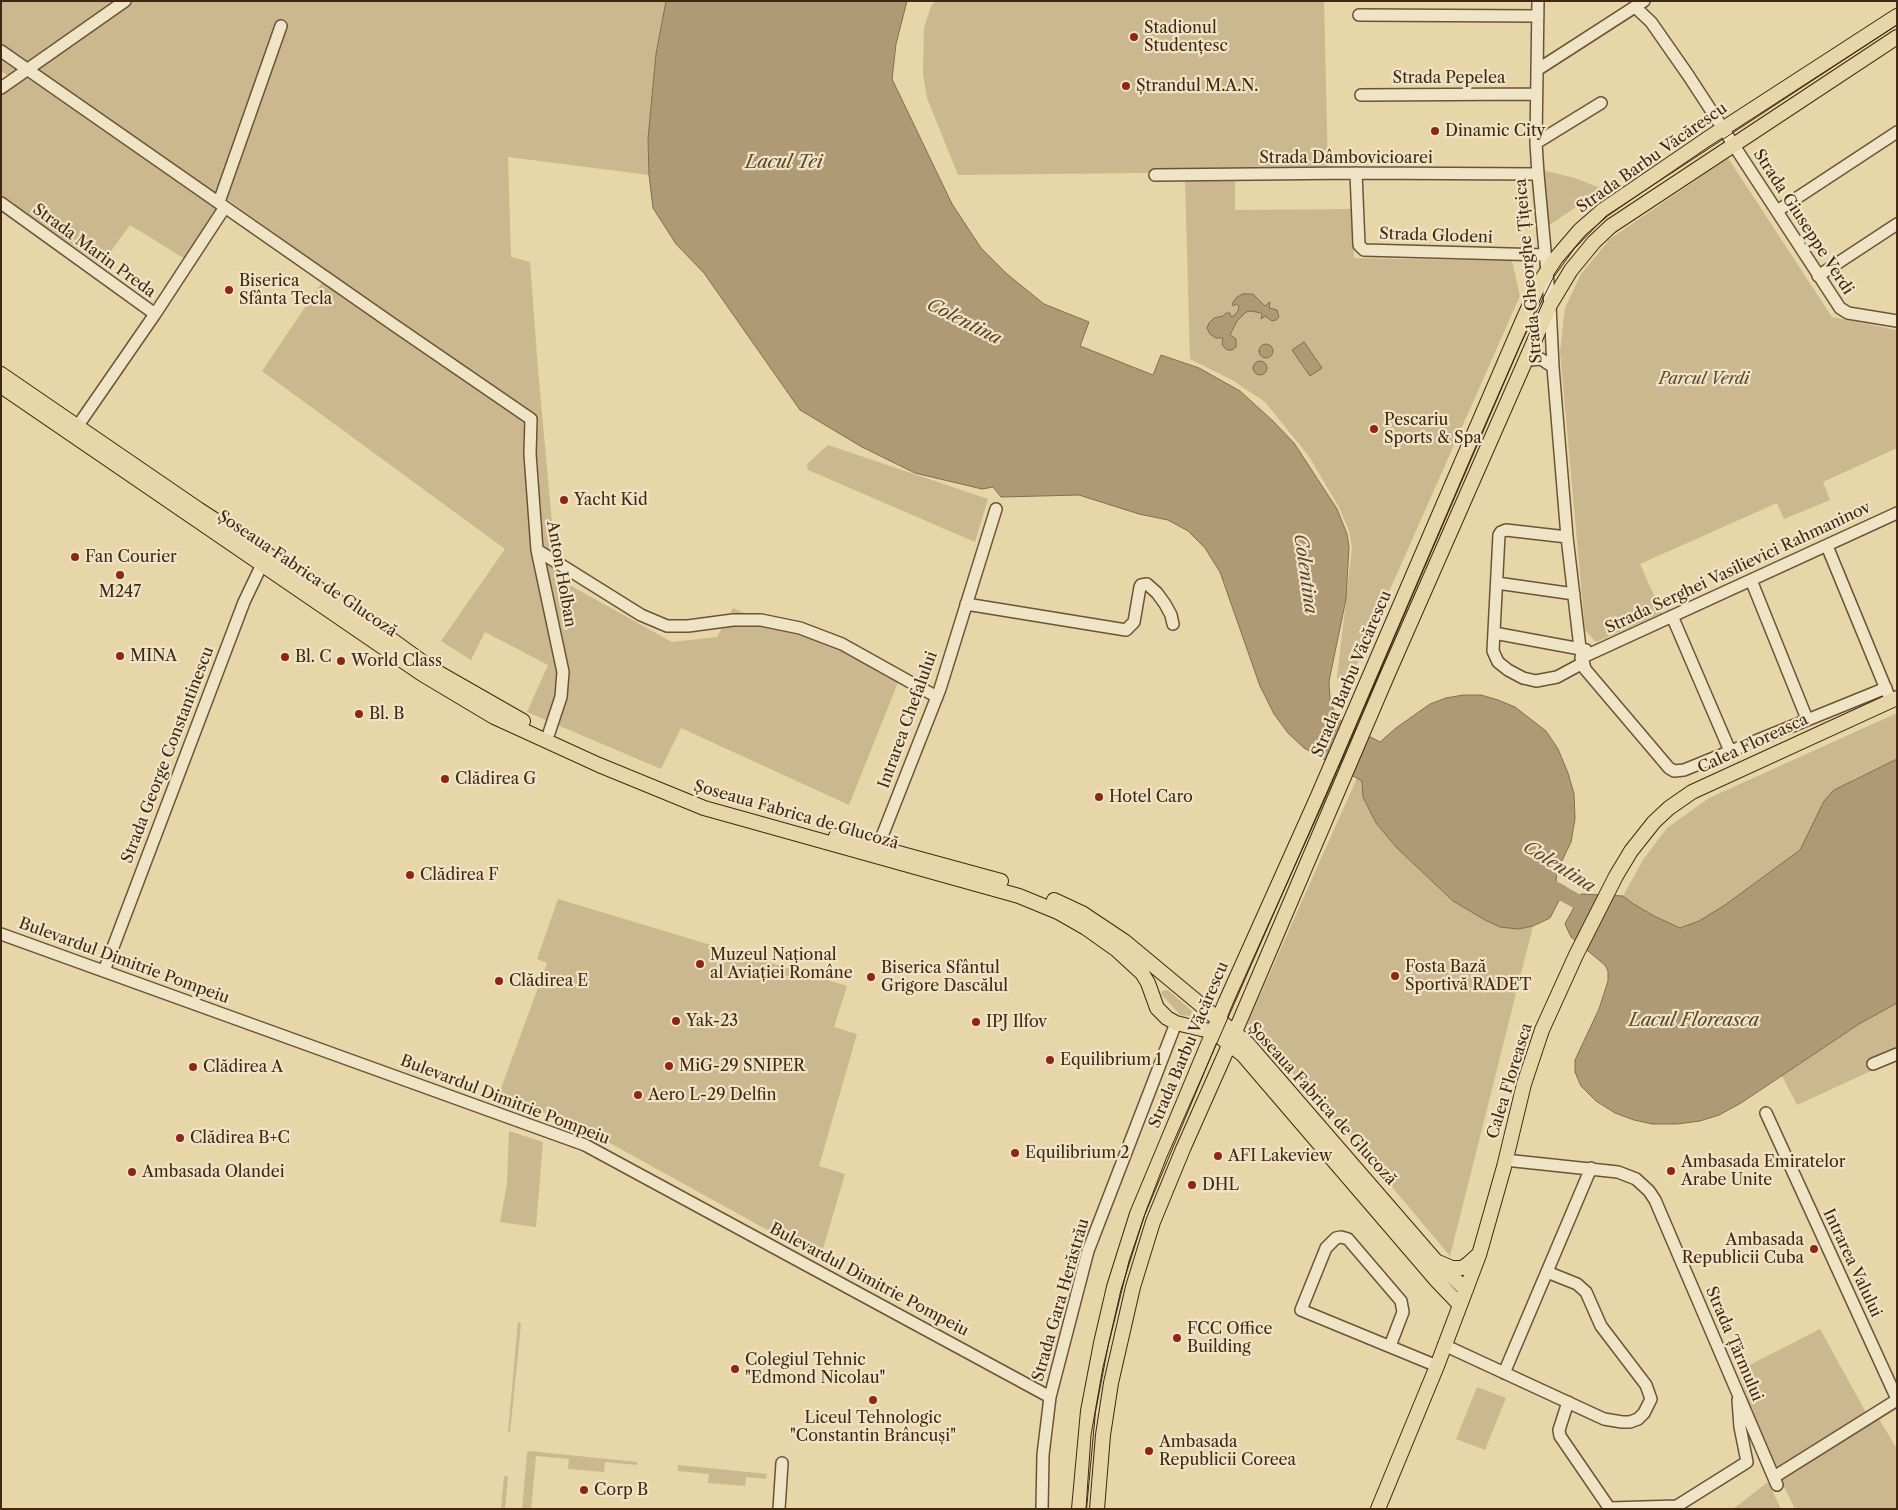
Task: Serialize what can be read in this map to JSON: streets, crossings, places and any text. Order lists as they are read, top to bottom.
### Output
{
  "streets": {
    "main road": ["Strada Barbu Văcărescu", "Șoseaua Fabrica de Glucoză", "Calea Floreasca"],
    "street": [
      "Strada Pepelea",
      "Strada Dâmbovicioarei",
      "Strada Giuseppe Verdi",
      "Strada Glodeni",
      "Strada Marin Preda",
      "Strada Gheorghe Țițeica",
      "Strada Serghei Vasilievici Rahmaninov",
      "Anton Holban",
      "Intrarea Chefalului",
      "Strada George Constantinescu",
      "Bulevardul Dimitrie Pompeiu",
      "Intrarea Valului",
      "Strada Gara Herăstrău",
      "Strada Țărmului"
    ]
  },
  "crossings": [
    ["Strada Pepelea", "Strada Gheorghe Țițeica"],
    ["Strada Dâmbovicioarei", "Strada Glodeni"],
    ["Strada Dâmbovicioarei", "Strada Gheorghe Țițeica"],
    ["Strada Barbu Văcărescu", "Strada Giuseppe Verdi"],
    ["Strada Barbu Văcărescu", "Strada Gheorghe Țițeica"],
    ["Strada Barbu Văcărescu", "Șoseaua Fabrica de Glucoză"],
    ["Strada Glodeni", "Strada Gheorghe Țițeica"],
    ["Strada Marin Preda", "Șoseaua Fabrica de Glucoză"],
    ["Strada Gheorghe Țițeica", "Strada Serghei Vasilievici Rahmaninov"],
    ["Strada Gheorghe Țițeica", "Calea Floreasca"],
    ["Șoseaua Fabrica de Glucoză", "Anton Holban"],
    ["Șoseaua Fabrica de Glucoză", "Intrarea Chefalului"],
    ["Șoseaua Fabrica de Glucoză", "Calea Floreasca"],
    ["Șoseaua Fabrica de Glucoză", "Strada George Constantinescu"],
    ["Șoseaua Fabrica de Glucoză", "Strada Gara Herăstrău"],
    ["Calea Floreasca", "Strada Țărmului"],
    ["Strada George Constantinescu", "Bulevardul Dimitrie Pompeiu"],
    ["Bulevardul Dimitrie Pompeiu", "Strada Gara Herăstrău"],
    ["Intrarea Valului", "Strada Țărmului"]
  ],
  "water": ["Lacul Tei", "Colentina", "Lacul Floreasca"],
  "parks": ["Parcul Verdi"],
  "places": [
    "Stadionul Studențesc",
    "Ștrandul M.A.N.",
    "Dinamic City",
    "Biserica Sfânta Tecla",
    "Pescariu Sports & Spa",
    "Yacht Kid",
    "Fan Courier",
    "M247",
    "MINA",
    "Bl. C",
    "World Class",
    "Bl. B",
    "Clădirea G",
    "Hotel Caro",
    "Clădirea F",
    "Muzeul Național al Aviației Române",
    "Fosta Bază Sportivă RADET",
    "Biserica Sfântul Grigore Dascălul",
    "Clădirea E",
    "Yak-23",
    "IPJ Ilfov",
    "Equilibrium 1",
    "MiG-29 SNIPER",
    "Clădirea A",
    "Aero L-29 Delfin",
    "Clădirea B+C",
    "Equilibrium 2",
    "AFI Lakeview",
    "Ambasada Emiratelor Arabe Unite",
    "Ambasada Olandei",
    "DHL",
    "Ambasada Republicii Cuba",
    "FCC Office Building",
    "Colegiul Tehnic \"Edmond Nicolau\"",
    "Liceul Tehnologic \"Constantin Brâncuși\"",
    "Ambasada Republicii Coreea",
    "Corp B"
  ]
}
